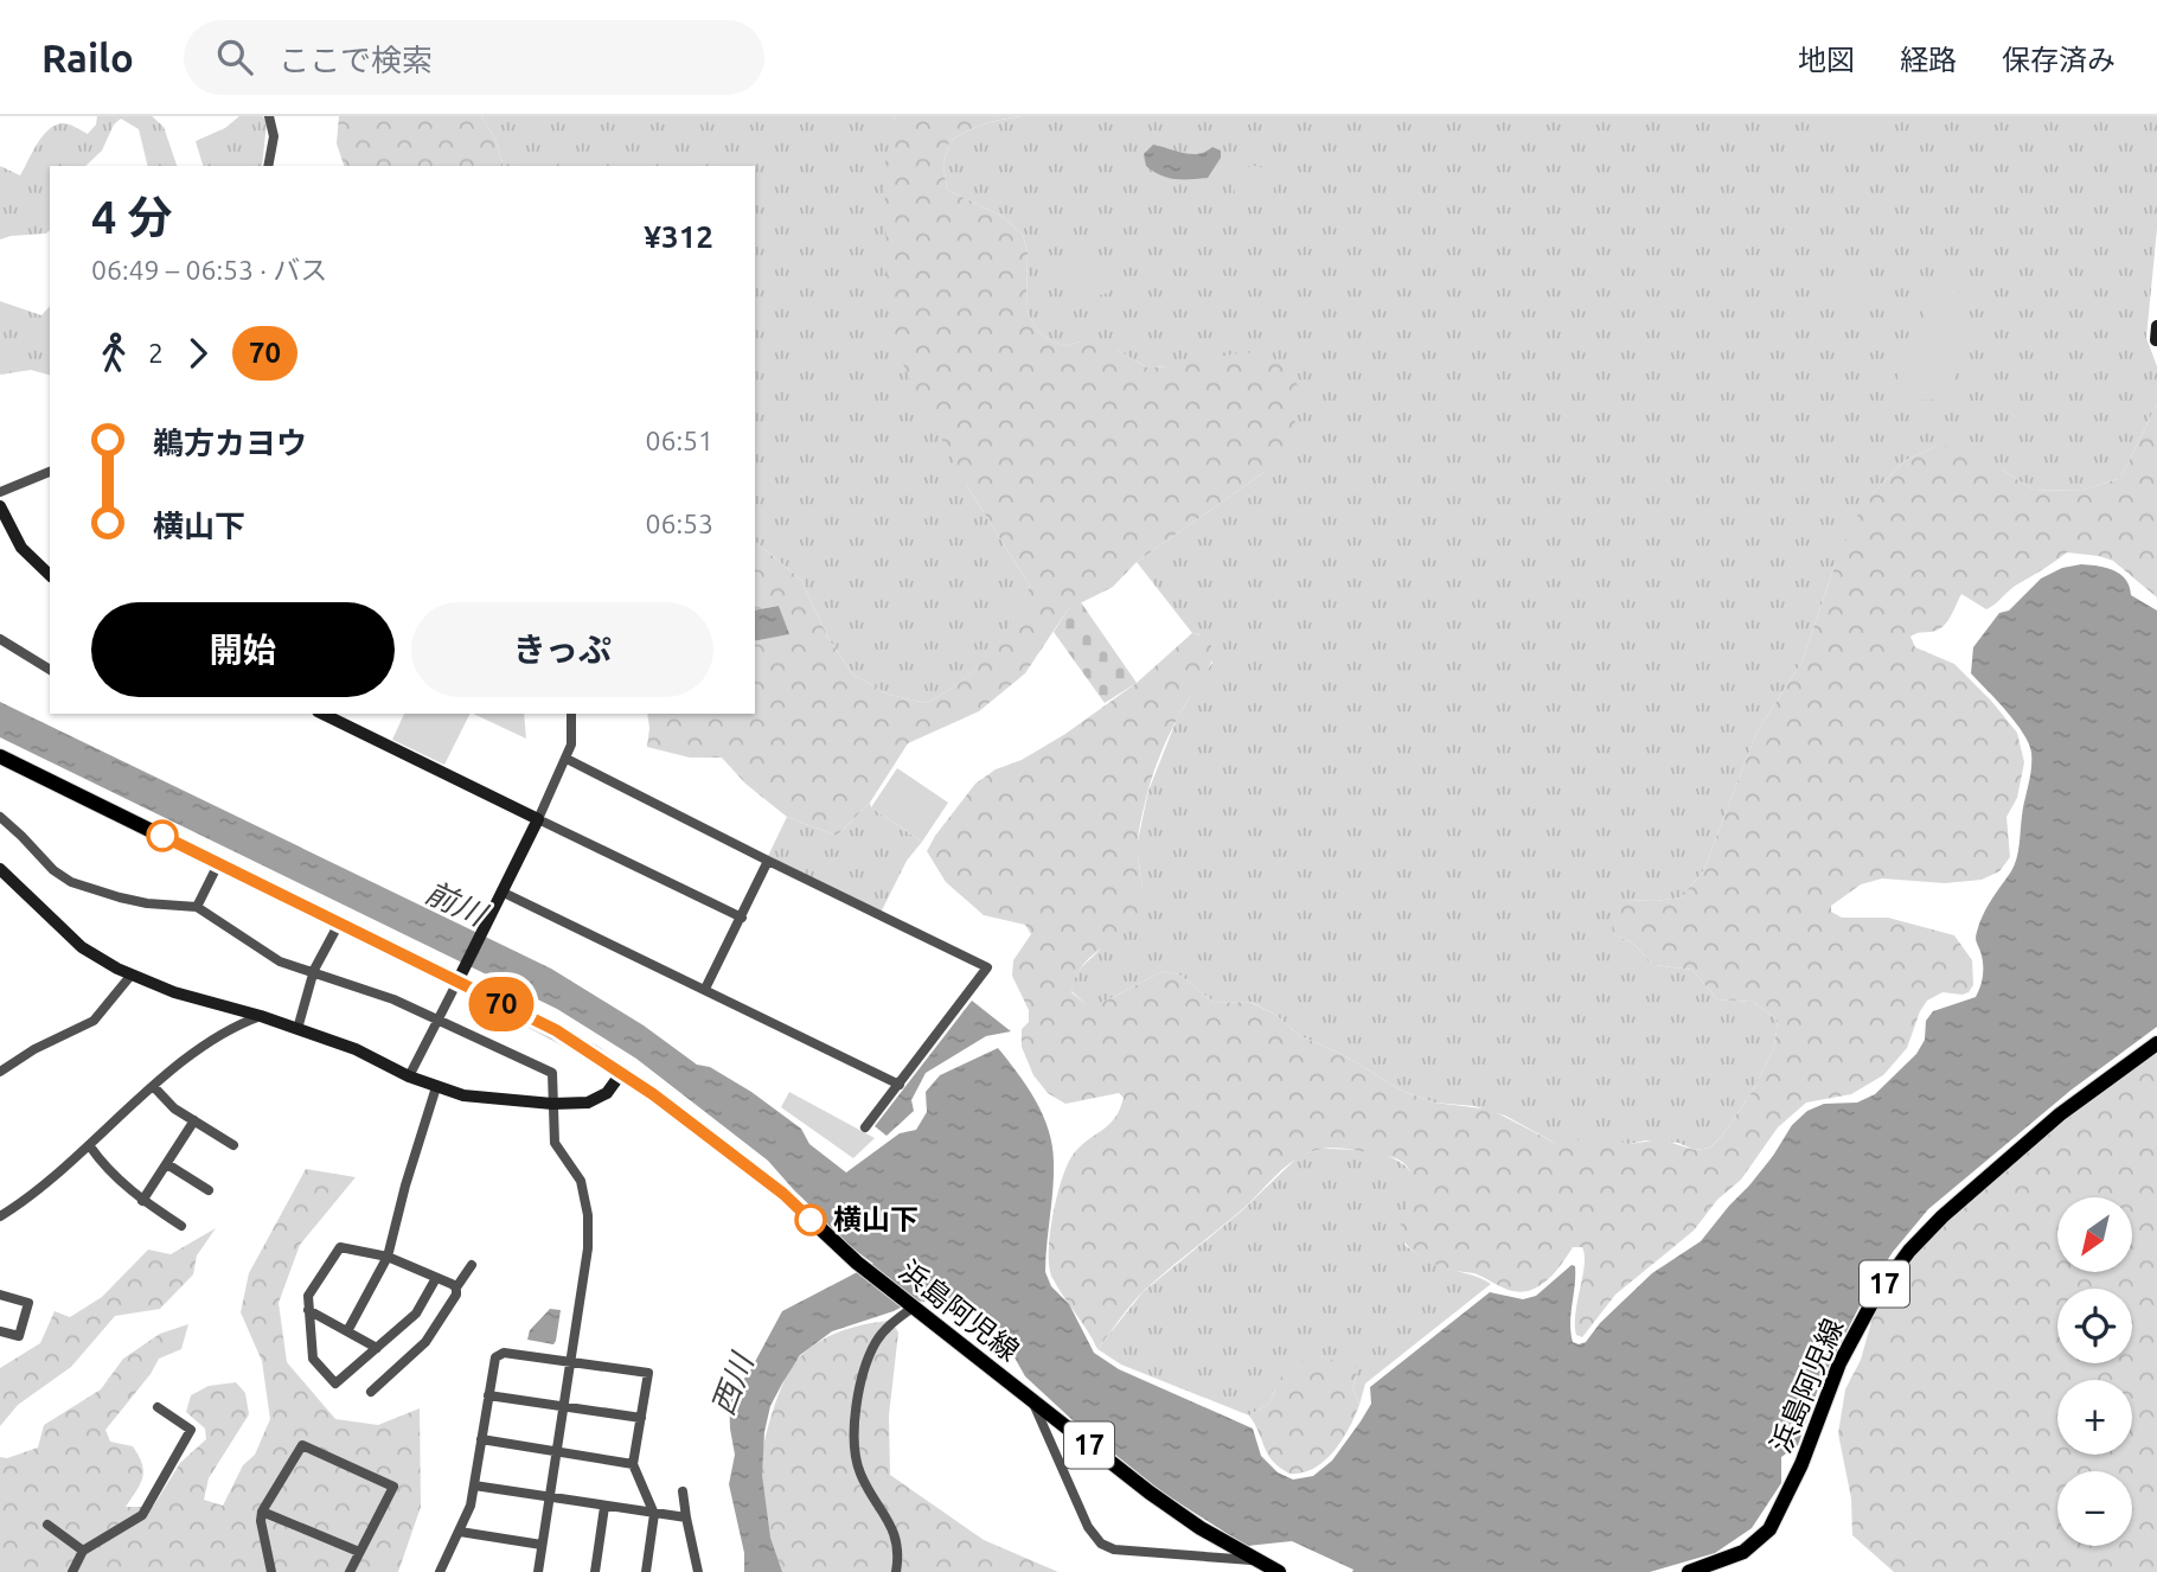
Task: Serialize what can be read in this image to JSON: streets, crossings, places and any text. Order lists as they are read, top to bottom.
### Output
{
  "streets": {
    "main road": ["17", "浜島阿児線"]
  },
  "water": ["前川", "西川"],
  "places": ["横山下"],
  "lines": ["bus line 70"],
  "north": "bottom left",
  "page": {
    "header": "Railo",
    "search": "ここで検索",
    "nav": ["地図", "経路", "保存済み"],
    "on_map": "70",
    "heading": ["4 分", "06:49 – 06:53 · バス", "¥312"],
    "legs": ["2", "70"],
    "list": [
      {
        "name": "鵜方カヨウ",
        "value": "06:51"
      },
      {
        "name": "横山下",
        "value": "06:53"
      }
    ],
    "buttons": ["開始", "きっぷ"],
    "map_buttons": ["+", "−"]
  }
}
